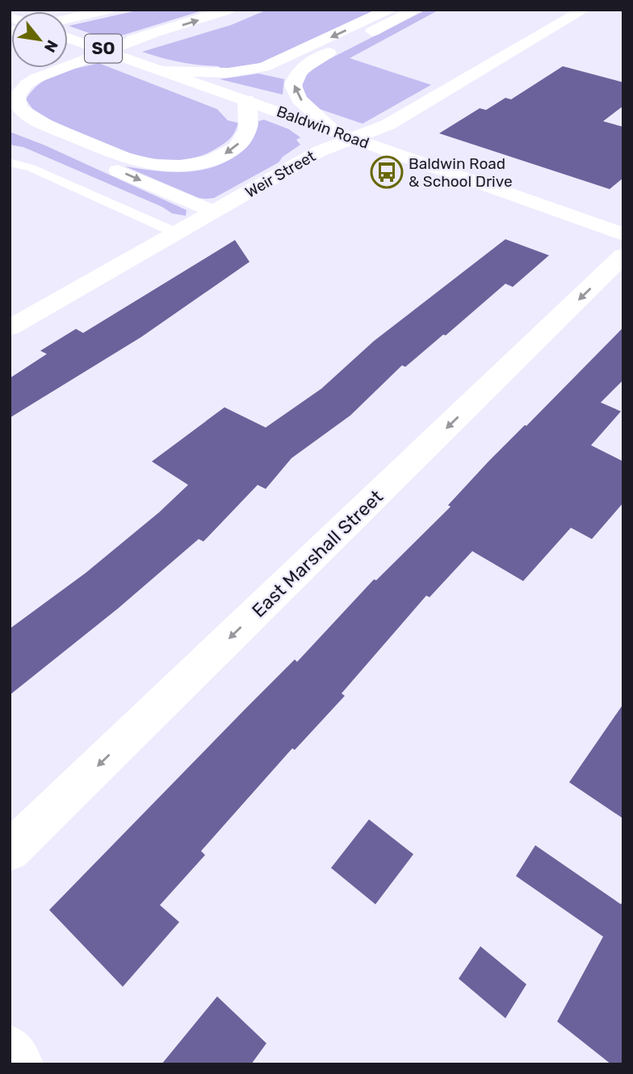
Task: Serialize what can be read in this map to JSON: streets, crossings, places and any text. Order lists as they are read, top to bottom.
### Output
{
  "streets": {
    "main road": [
      "SO",
      "Baldwin Road",
      "Weir Street",
      "East Marshall Street"
    ]
  },
  "crossings": [
    ["Baldwin Road", "Weir Street"]
  ],
  "one_way": ["East Marshall Street"],
  "places": {
    "bus stop": ["Baldwin Road & School Drive"]
  },
  "north": "bottom right"
}
